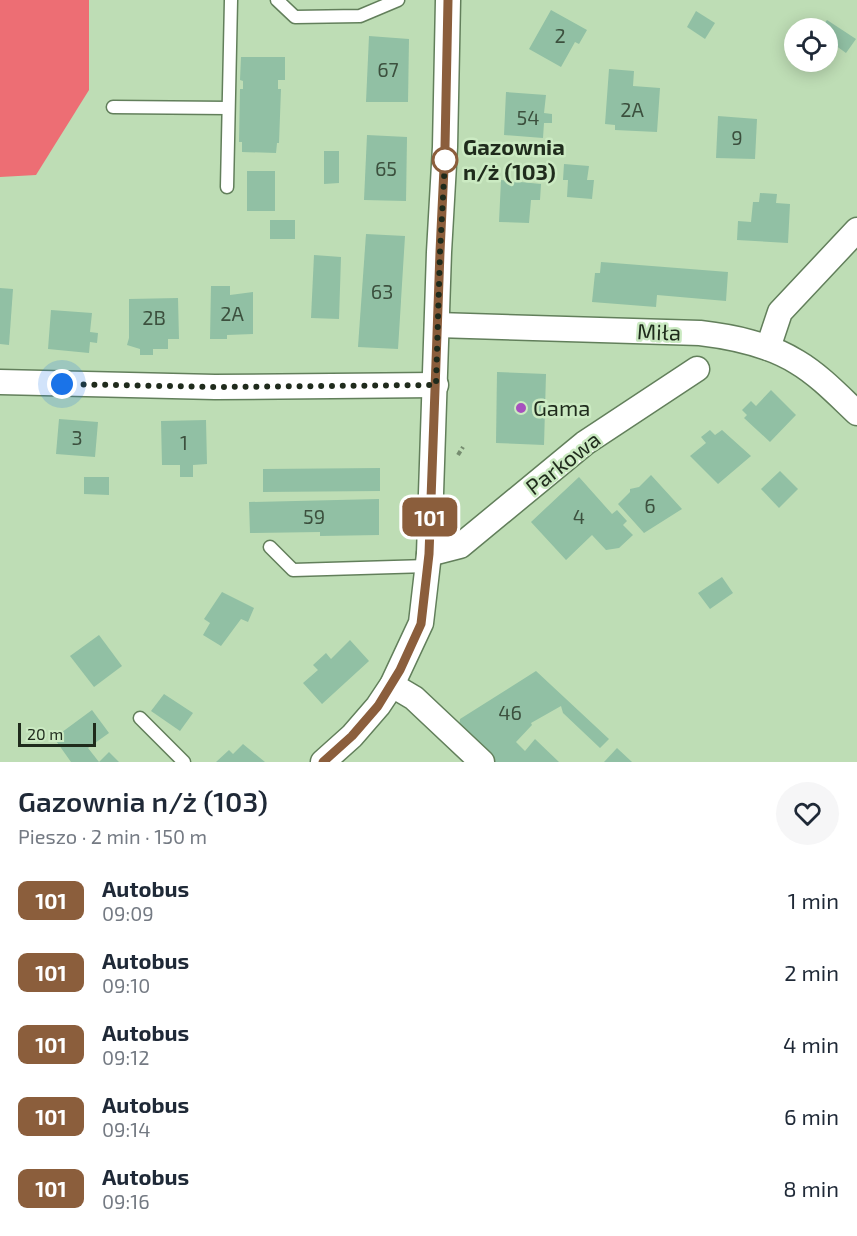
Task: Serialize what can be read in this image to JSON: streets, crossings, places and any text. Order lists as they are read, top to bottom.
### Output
{
  "streets": {
    "street": ["Miła", "Parkowa"]
  },
  "places": ["Gazownia n/ż (103)", "Gama"],
  "lines": ["bus line 101"],
  "house_numbers": [
    "2",
    "67",
    "2A",
    "54",
    "9",
    "65",
    "63",
    "2A",
    "2B",
    "3",
    "1",
    "6",
    "59",
    "4",
    "46"
  ],
  "scale_bar": "20 m",
  "page": {
    "on_map": "101",
    "scale": "20 m",
    "heading": ["Gazownia n/ż (103)", "Pieszo · 2 min · 150 m"],
    "list": [
      {
        "mark": "101",
        "name": "Autobus",
        "note": "09:09",
        "value": "1 min"
      },
      {
        "mark": "101",
        "name": "Autobus",
        "note": "09:10",
        "value": "2 min"
      },
      {
        "mark": "101",
        "name": "Autobus",
        "note": "09:12",
        "value": "4 min"
      },
      {
        "mark": "101",
        "name": "Autobus",
        "note": "09:14",
        "value": "6 min"
      },
      {
        "mark": "101",
        "name": "Autobus",
        "note": "09:16",
        "value": "8 min"
      }
    ]
  }
}
